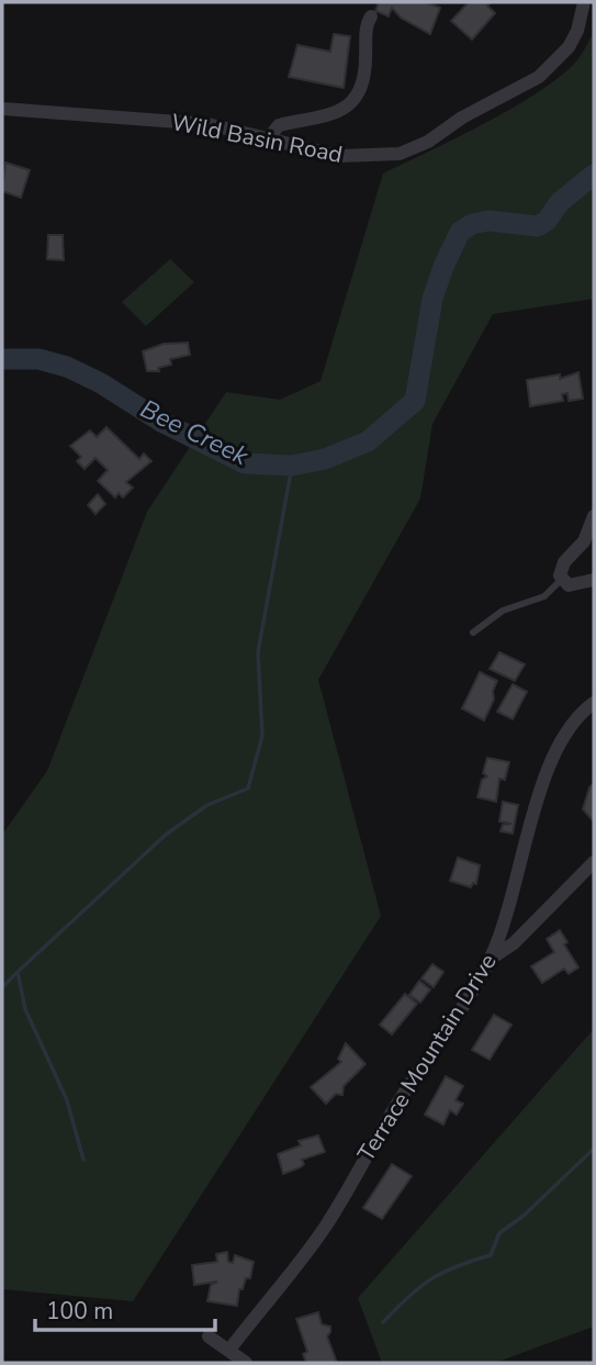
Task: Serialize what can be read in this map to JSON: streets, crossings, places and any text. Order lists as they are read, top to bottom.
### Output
{
  "streets": {
    "street": ["Wild Basin Road", "Terrace Mountain Drive"]
  },
  "water": ["Bee Creek"],
  "scale_bar": "100 m"
}
